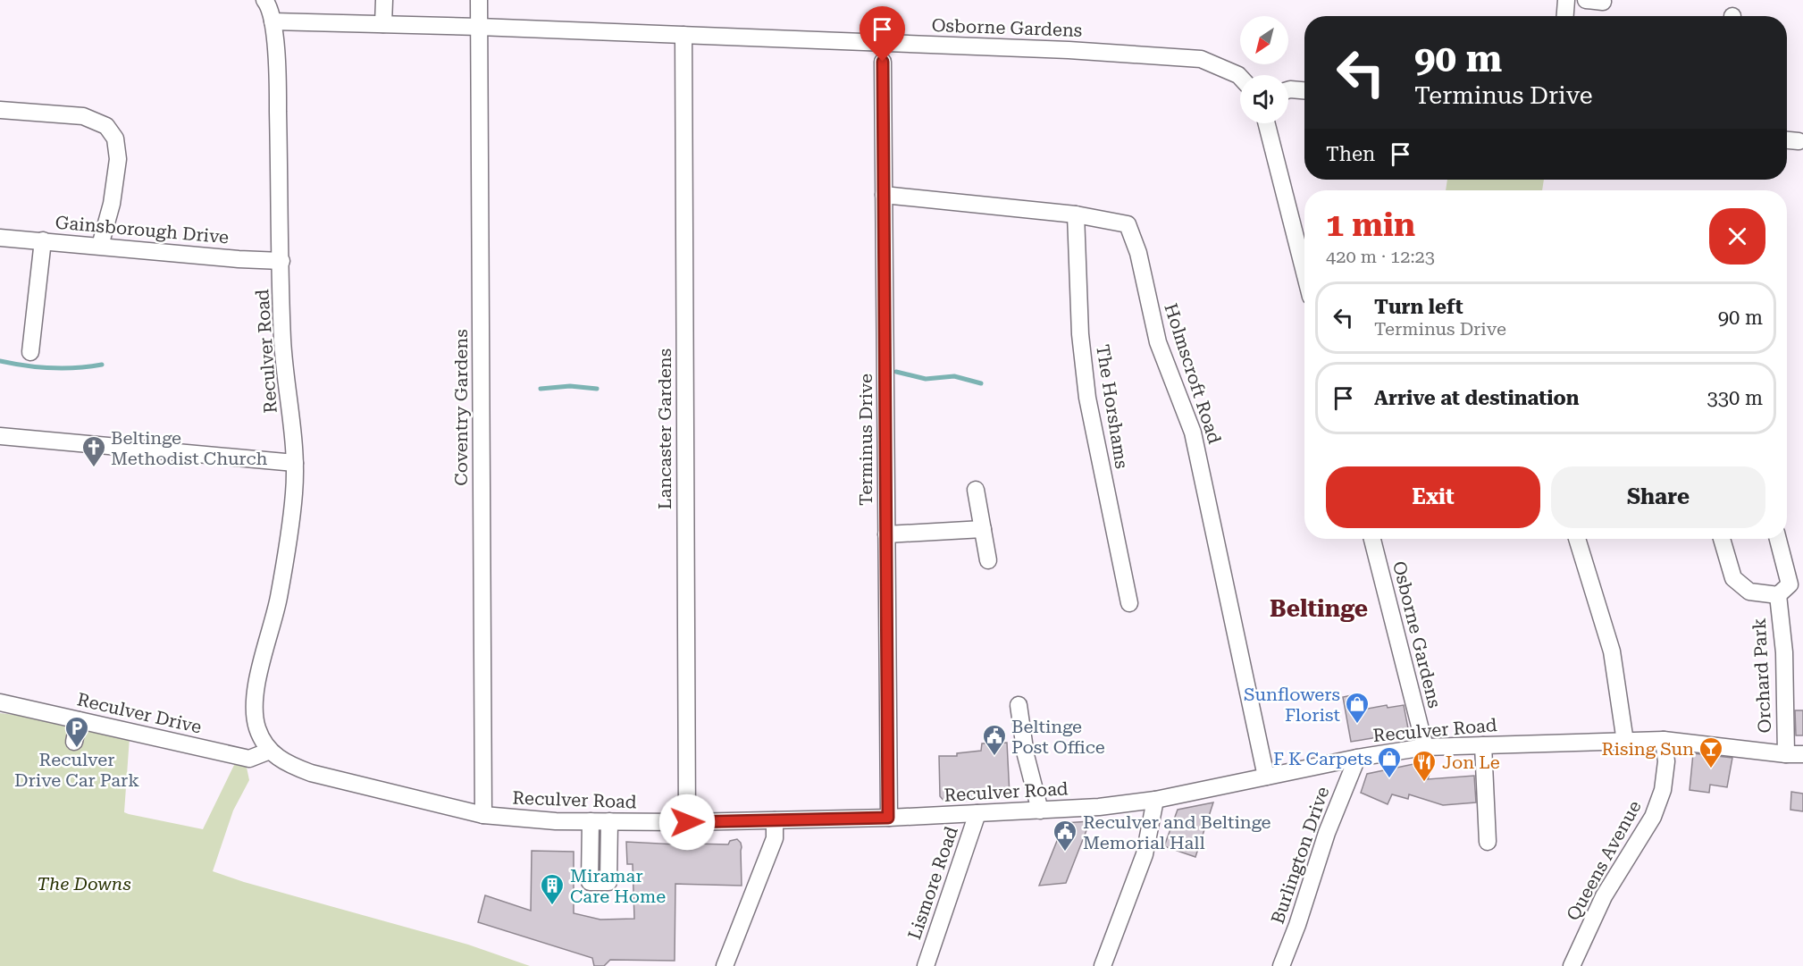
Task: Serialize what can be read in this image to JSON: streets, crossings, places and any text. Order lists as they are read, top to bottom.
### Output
{
  "streets": {
    "street": [
      "Osborne Gardens",
      "Gainsborough Drive",
      "Reculver Road",
      "Holmscroft Road",
      "The Horshams",
      "Coventry Gardens",
      "Lancaster Gardens",
      "Terminus Drive",
      "Orchard Park",
      "Reculver Drive",
      "Burlington Drive",
      "Queens Avenue",
      "Lismore Road"
    ]
  },
  "crossings": [
    ["Osborne Gardens", "Reculver Road"],
    ["Osborne Gardens", "Coventry Gardens"],
    ["Osborne Gardens", "Lancaster Gardens"],
    ["Gainsborough Drive", "Reculver Road"],
    ["Reculver Road", "Holmscroft Road"],
    ["Reculver Road", "Coventry Gardens"],
    ["Reculver Road", "Lancaster Gardens"],
    ["Reculver Road", "Terminus Drive"],
    ["Reculver Road", "Orchard Park"],
    ["Reculver Road", "Reculver Drive"],
    ["Reculver Road", "Burlington Drive"],
    ["Reculver Road", "Queens Avenue"],
    ["Reculver Road", "Lismore Road"],
    ["Holmscroft Road", "The Horshams"],
    ["Holmscroft Road", "Terminus Drive"]
  ],
  "districts": ["Beltinge"],
  "parks": ["The Downs"],
  "places": {
    "church": ["Beltinge Methodist Church"],
    "shop": ["Sunflowers Florist", "F K Carpets"],
    "parking": ["Reculver Drive Car Park"],
    "public building": ["Beltinge Post Office", "Reculver and Beltinge Memorial Hall"],
    "bar": ["Rising Sun"],
    "restaurant": ["Jon Le"],
    "building": ["Miramar Care Home"]
  },
  "north": "bottom left",
  "page": {
    "turn": ["90 m", "Terminus Drive"],
    "then": "Then",
    "heading": ["1 min", "420 m · 12:23"],
    "list": [
      {
        "name": "Turn left",
        "note": "Terminus Drive",
        "value": "90 m"
      },
      {
        "name": "Arrive at destination",
        "value": "330 m"
      }
    ],
    "buttons": ["Exit", "Share"]
  }
}
